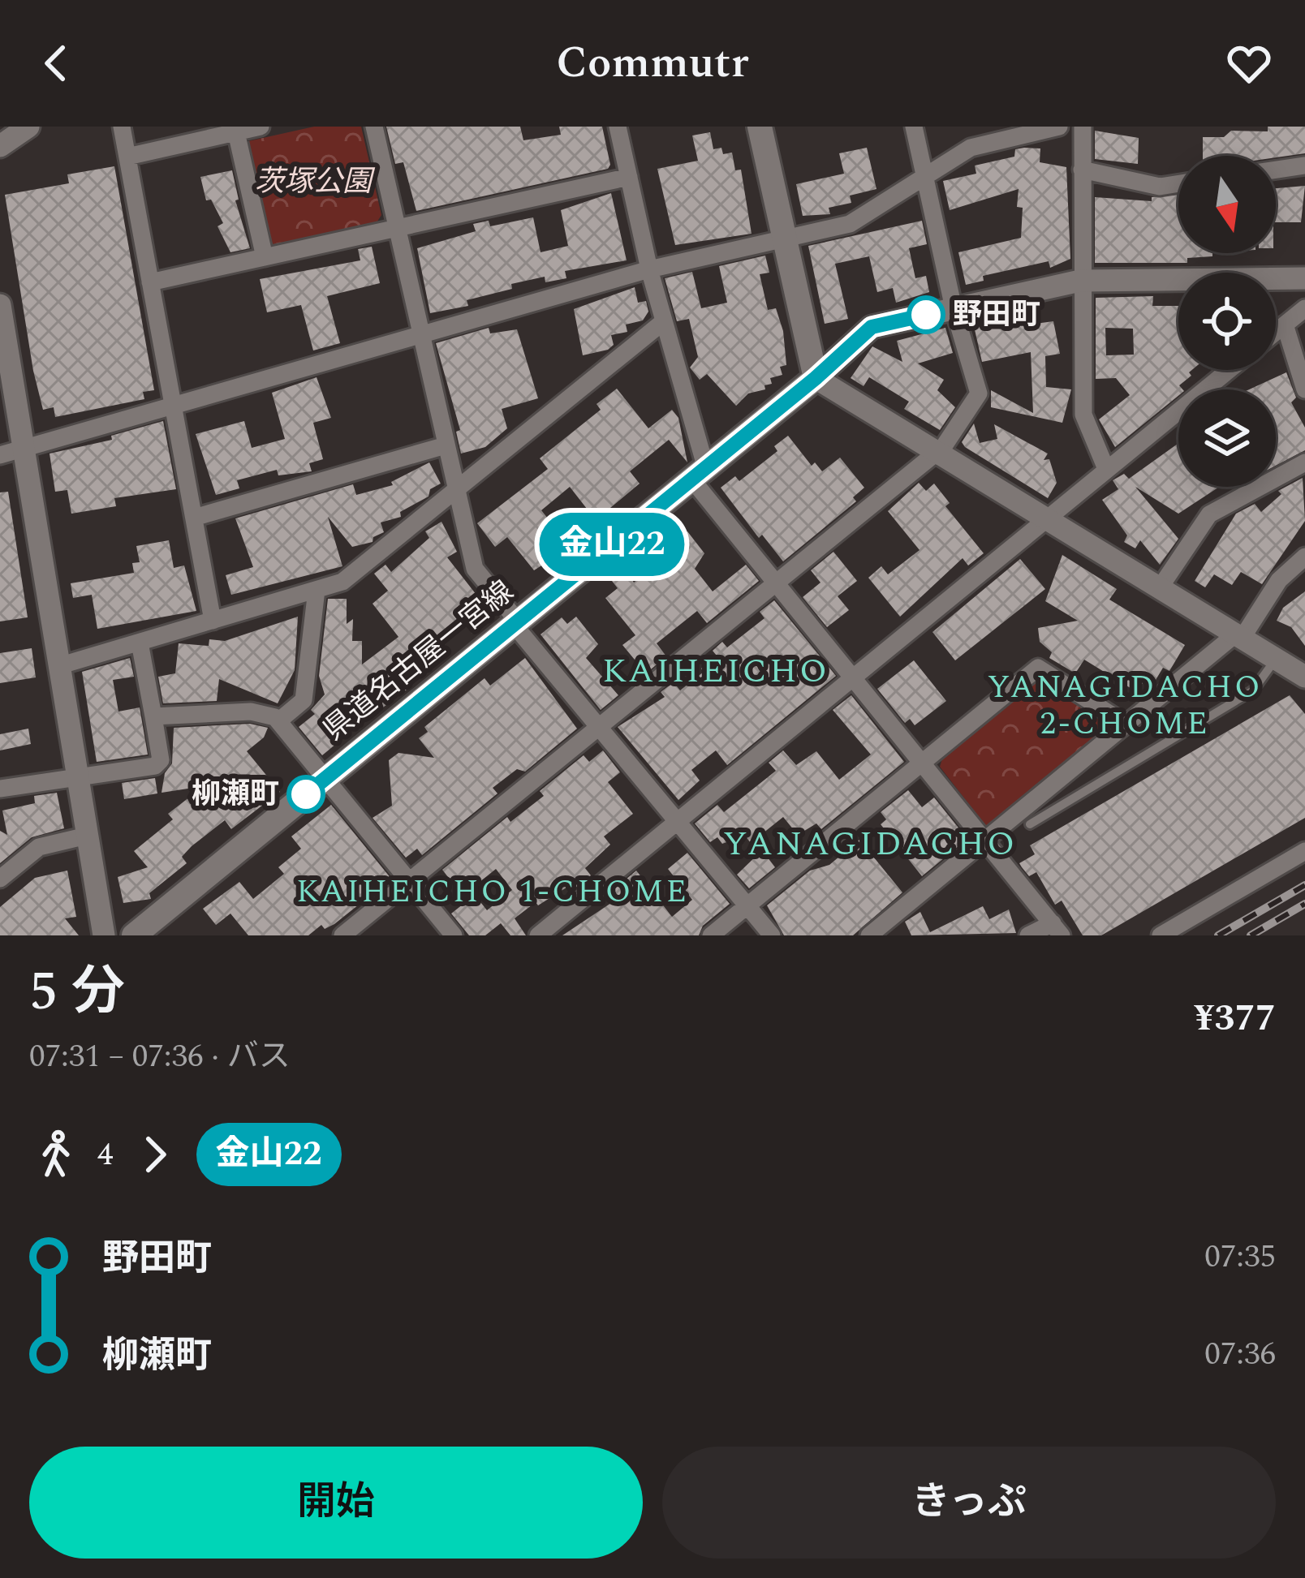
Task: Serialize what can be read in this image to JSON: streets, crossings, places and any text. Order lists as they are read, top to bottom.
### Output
{
  "streets": {
    "main road": ["県道名古屋一宮線"]
  },
  "districts": [
    "KAIHEICHO",
    "YANAGIDACHO 2-CHOME",
    "YANAGIDACHO",
    "KAIHEICHO 1-CHOME"
  ],
  "parks": ["茨塚公園"],
  "places": ["野田町", "柳瀬町"],
  "lines": ["bus line 金山22"],
  "north": "bottom",
  "page": {
    "header": "Commutr",
    "on_map": "金山22",
    "heading": ["5 分", "07:31 – 07:36 · バス", "¥377"],
    "legs": ["4", "金山22"],
    "list": [
      {
        "name": "野田町",
        "value": "07:35"
      },
      {
        "name": "柳瀬町",
        "value": "07:36"
      }
    ],
    "buttons": ["開始", "きっぷ"]
  }
}
